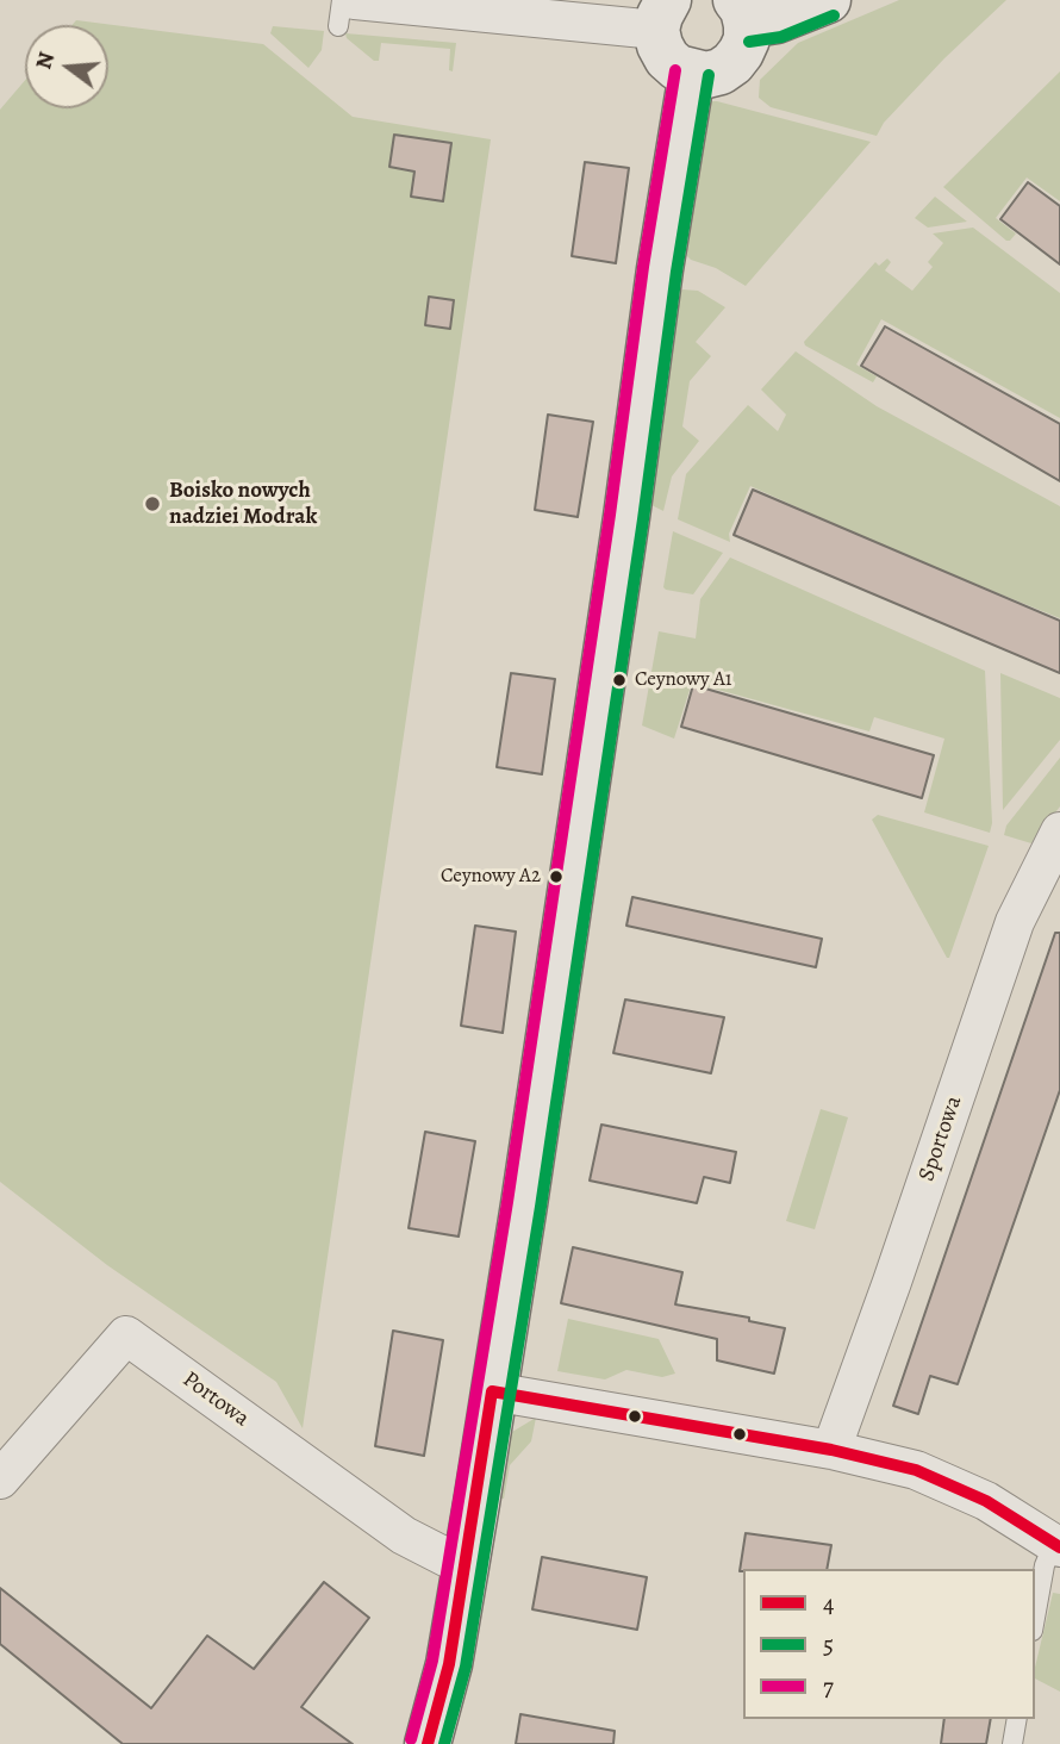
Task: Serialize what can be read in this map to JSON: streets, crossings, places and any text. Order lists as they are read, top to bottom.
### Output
{
  "streets": {
    "street": ["Sportowa", "Portowa"]
  },
  "places": ["Boisko nowych nadziei Modrak", "Ceynowy A1", "Ceynowy A2"],
  "lines": ["transit line 5", "transit line 7", "transit line 4"],
  "legend": ["4", "5", "7"],
  "north": "left"
}
